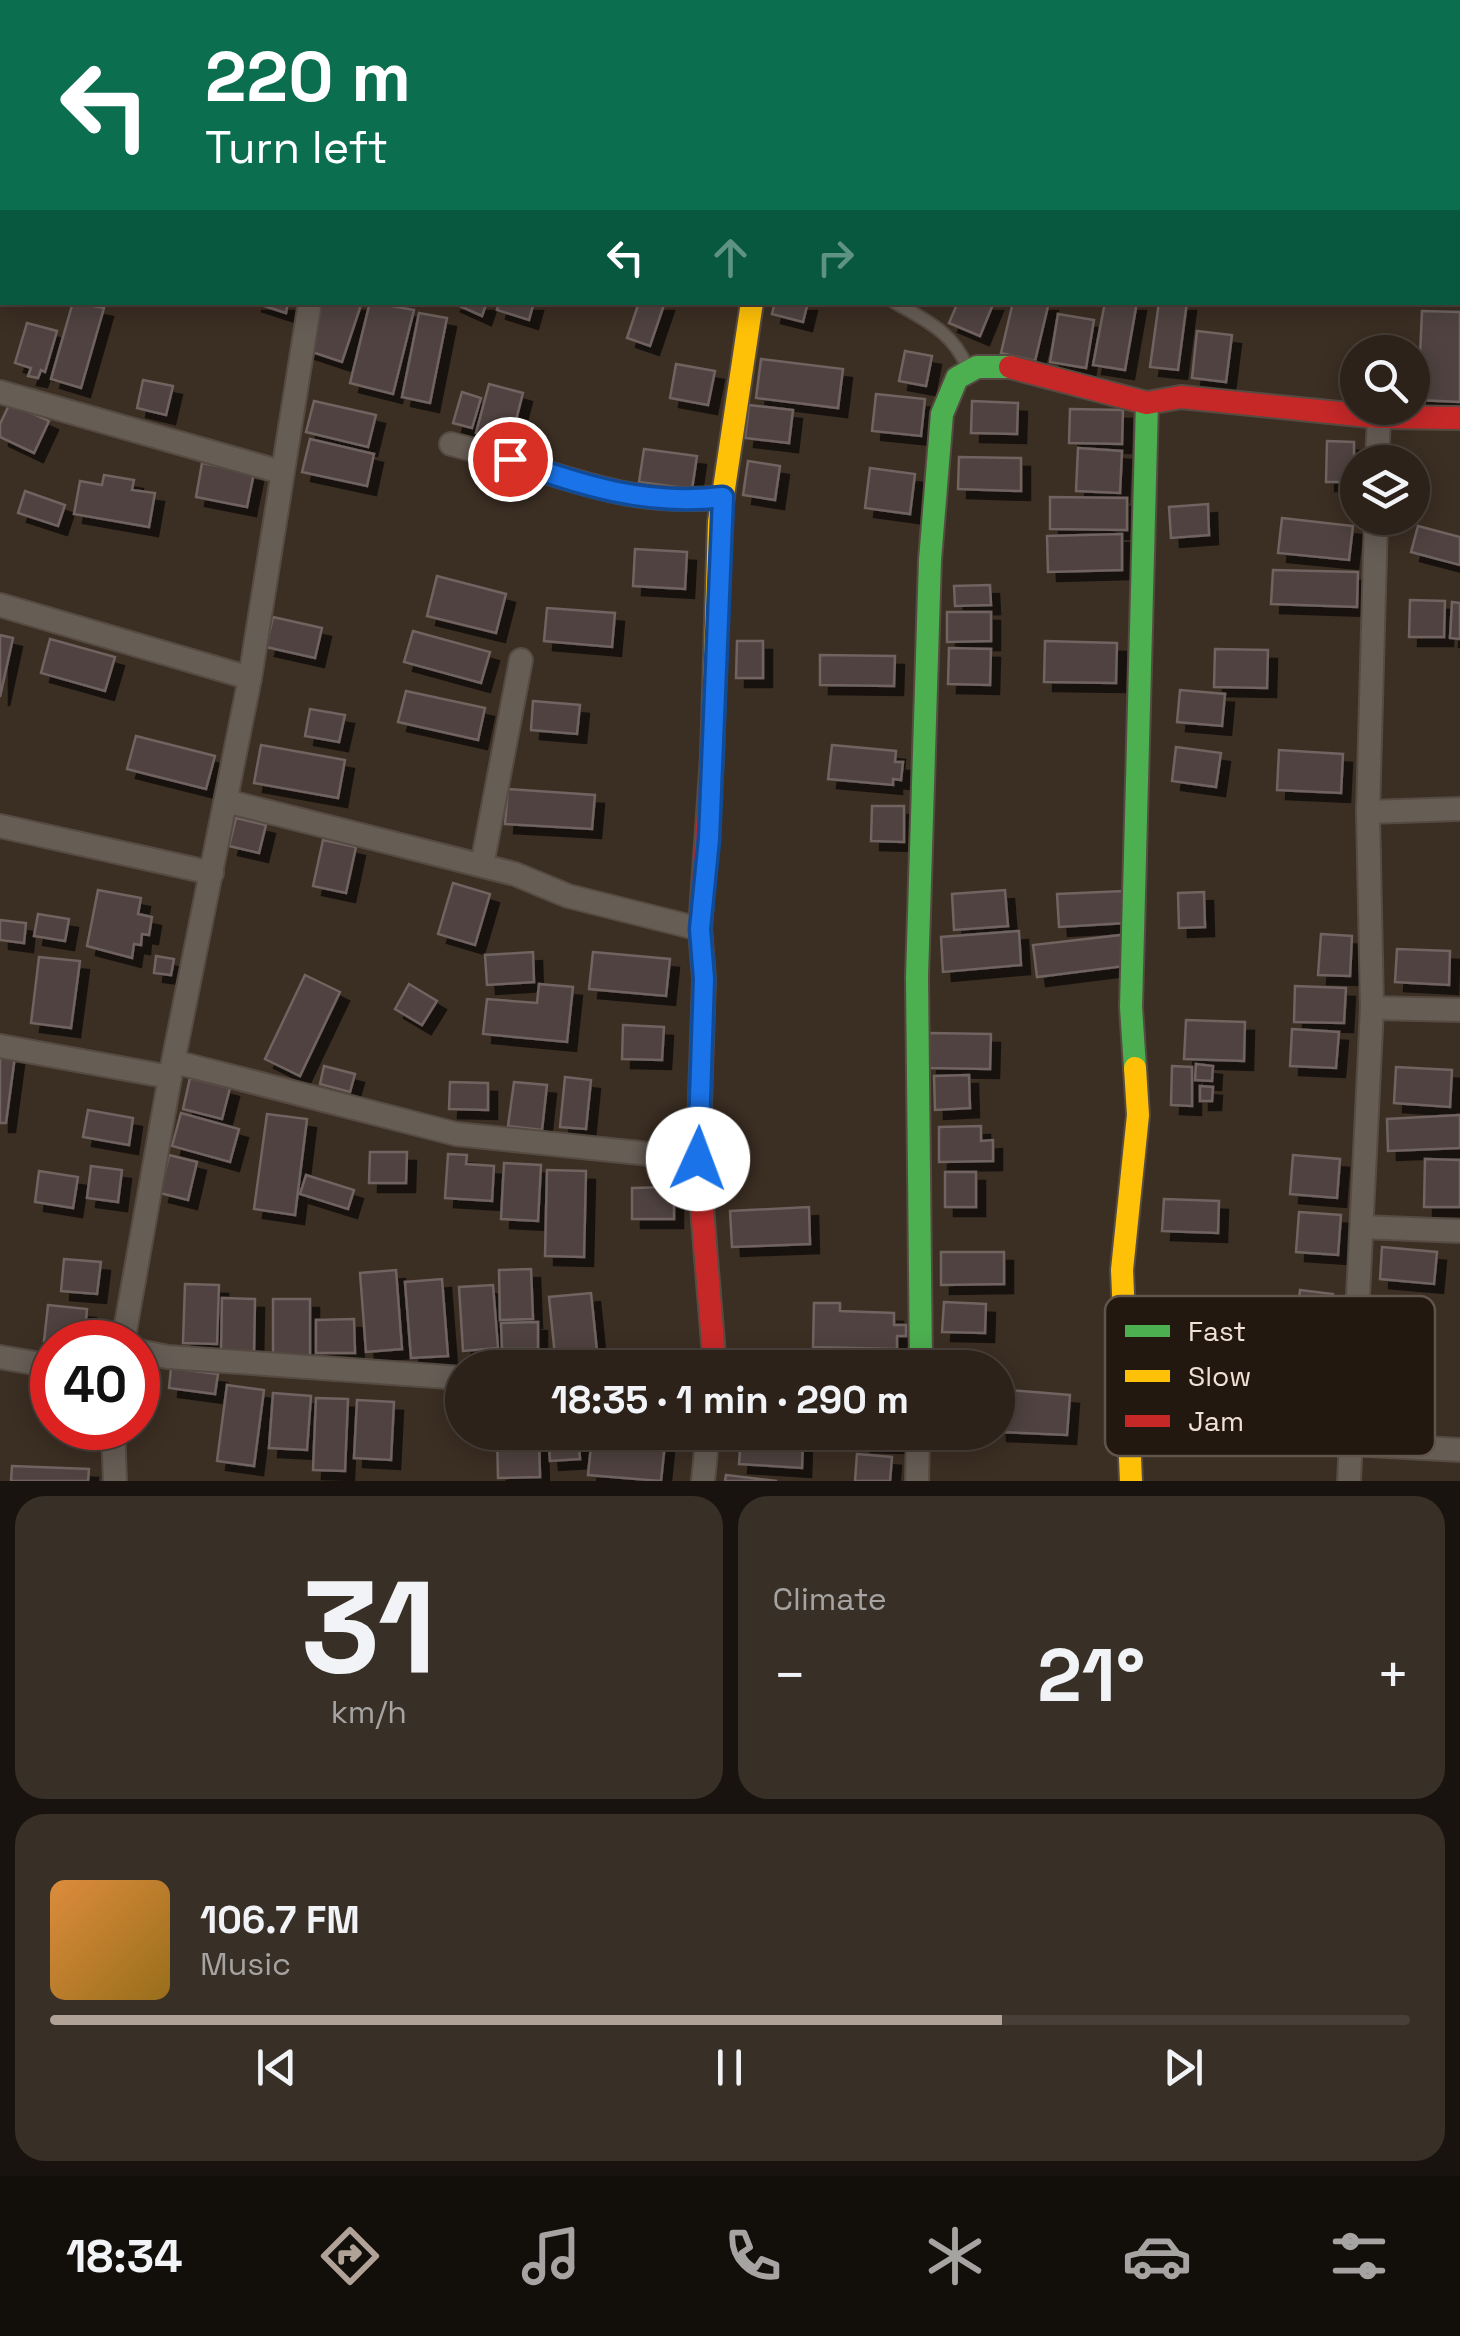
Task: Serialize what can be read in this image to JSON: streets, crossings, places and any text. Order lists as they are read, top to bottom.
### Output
{
  "legend": ["Fast", "Slow", "Jam"],
  "page": {
    "turn": ["220 m", "Turn left"],
    "limit": "40",
    "trip": "18:35 · 1 min · 290 m",
    "tile": [
      ["31", "km/h"],
      "Climate"
    ],
    "heat": ["−", "21°", "+"],
    "song": ["106.7 FM", "Music"],
    "tabs": "18:34"
  }
}
